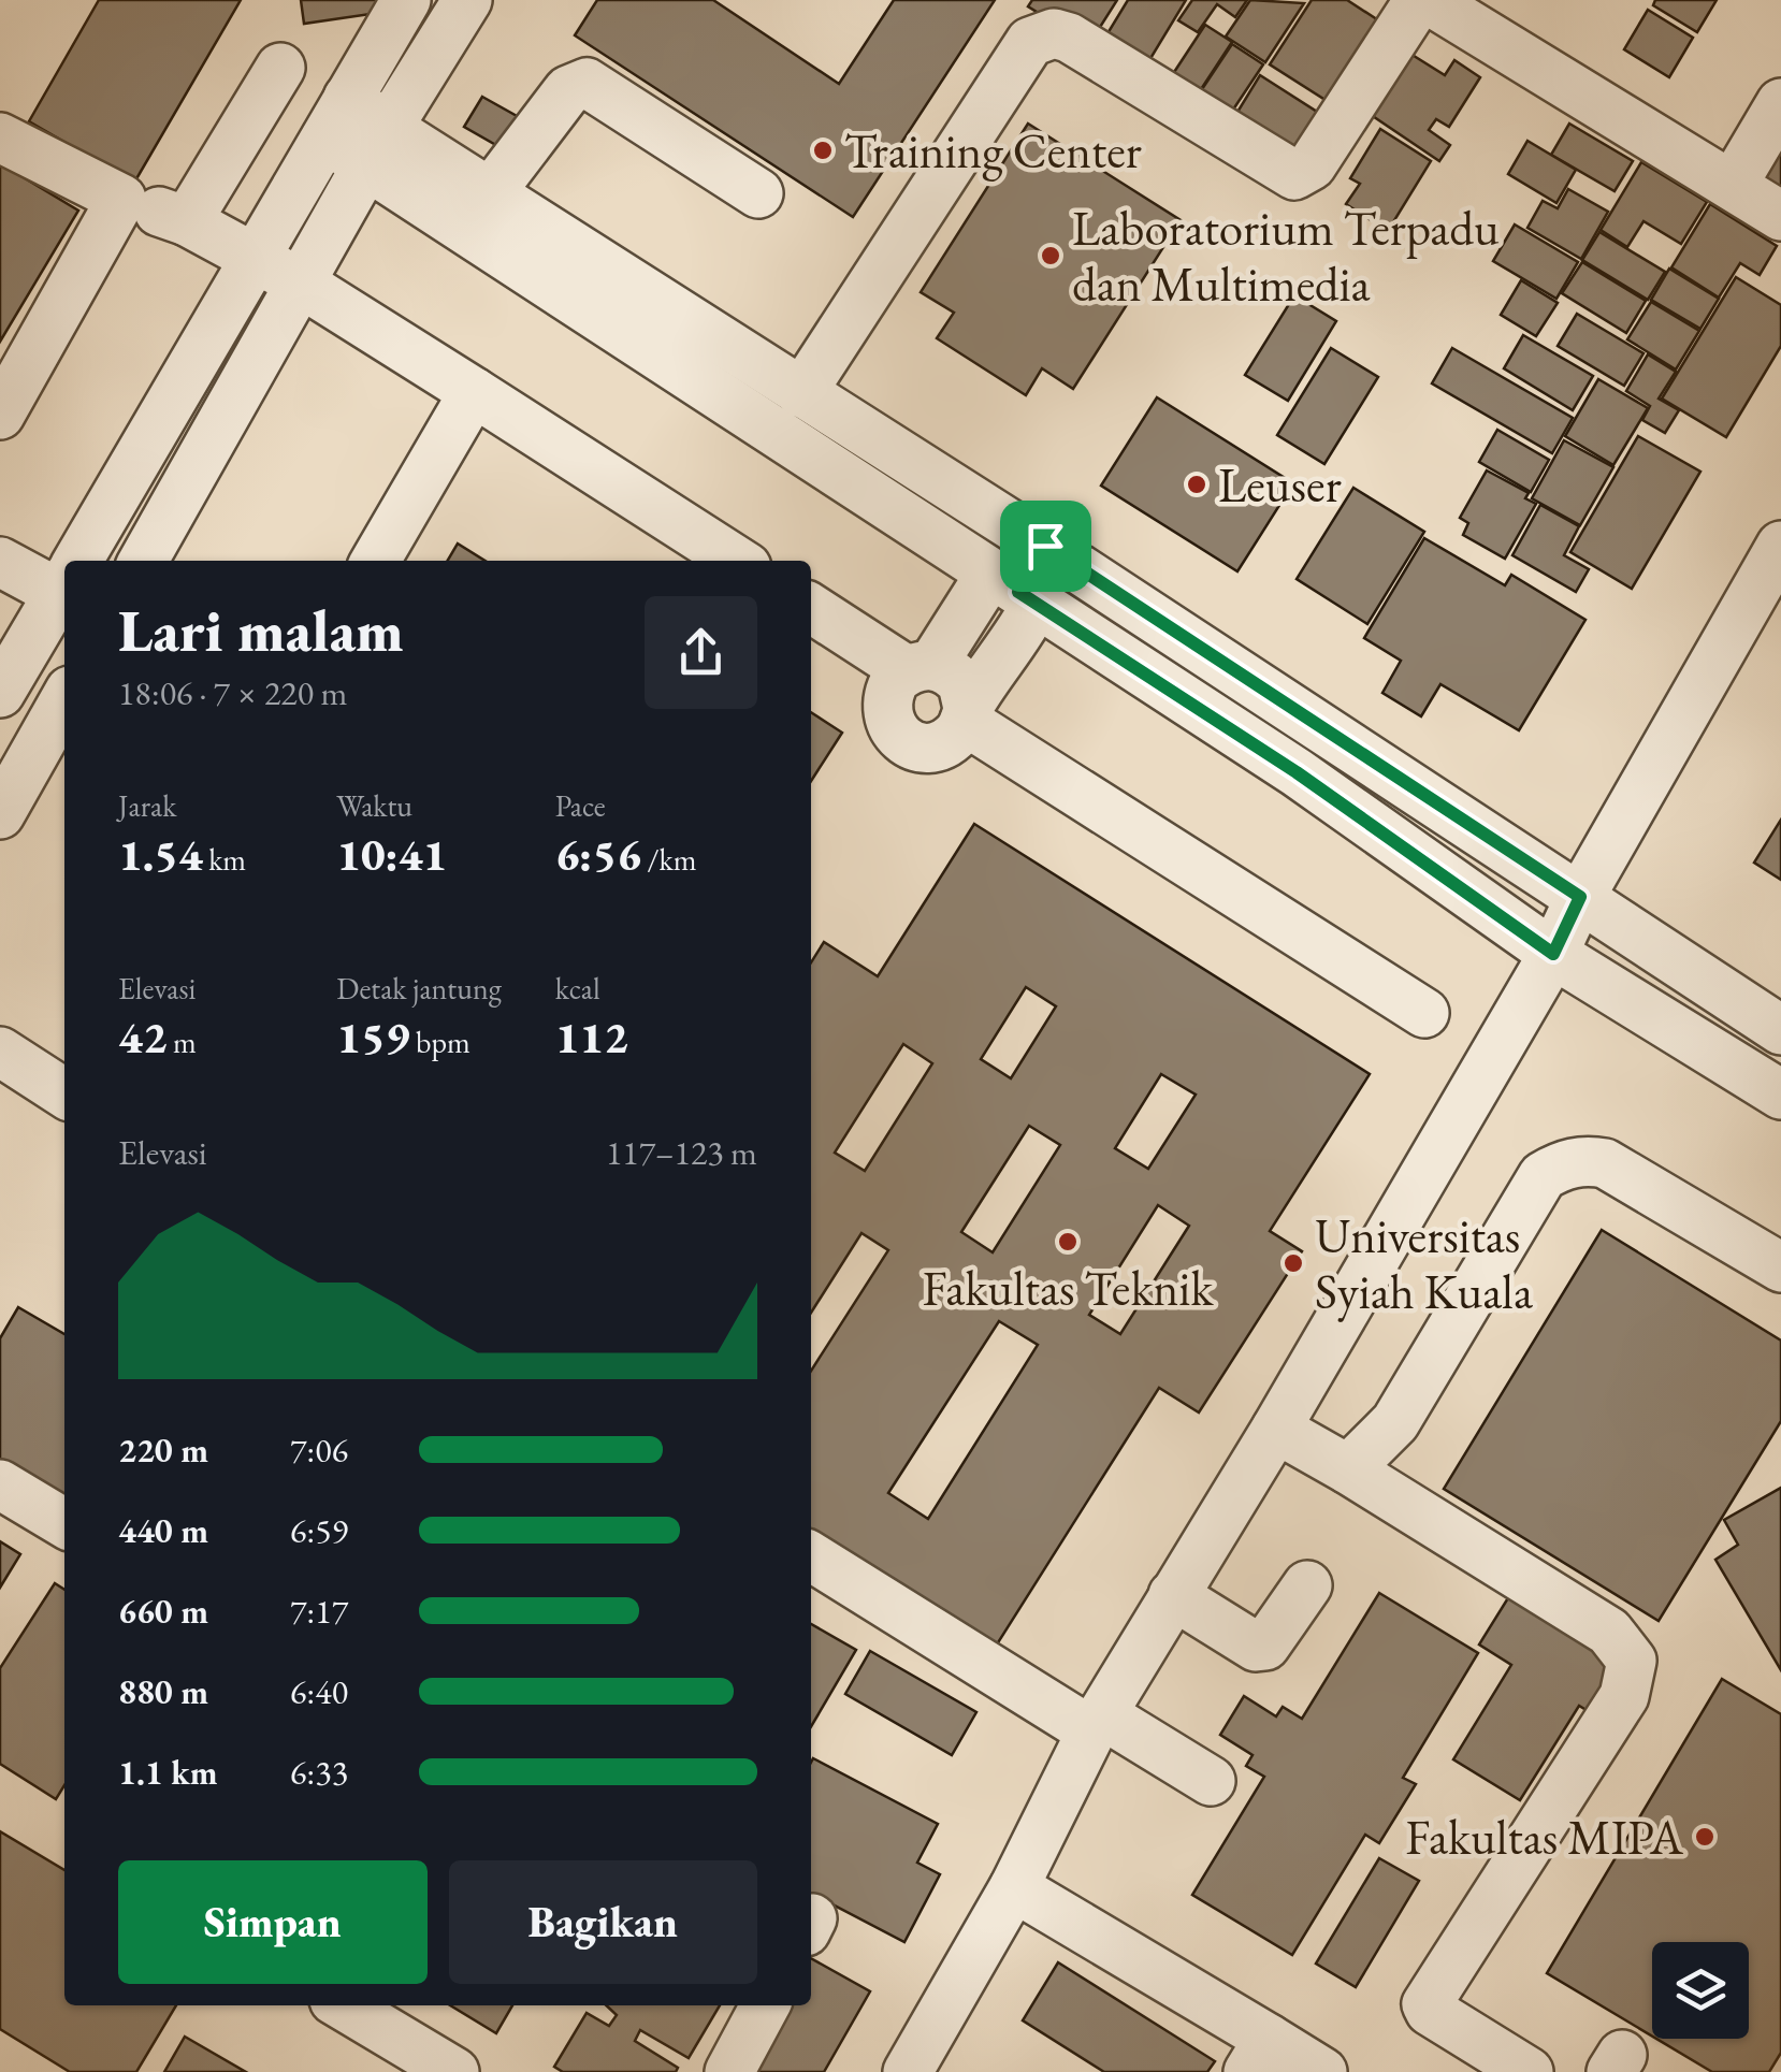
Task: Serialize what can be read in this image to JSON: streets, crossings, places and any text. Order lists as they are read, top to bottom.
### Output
{
  "places": [
    "Training Center",
    "Laboratorium Terpadu dan Multimedia",
    "Leuser",
    "Fakultas Teknik",
    "Universitas Syiah Kuala",
    "Fakultas MIPA"
  ],
  "page": {
    "heading": ["Lari malam", "18:06 · 7 × 220 m"],
    "stats": [
      ["Jarak", "1.54 km"],
      ["Waktu", "10:41"],
      ["Pace", "6:56 /km"],
      ["Elevasi", "42 m"],
      ["Detak jantung", "159 bpm"],
      ["kcal", "112"]
    ],
    "chart": ["Elevasi", "117–123 m"],
    "list": [
      {
        "name": "220 m",
        "note": "7:06"
      },
      {
        "name": "440 m",
        "note": "6:59"
      },
      {
        "name": "660 m",
        "note": "7:17"
      },
      {
        "name": "880 m",
        "note": "6:40"
      },
      {
        "name": "1.1 km",
        "note": "6:33"
      }
    ],
    "buttons": ["Simpan", "Bagikan"]
  }
}
